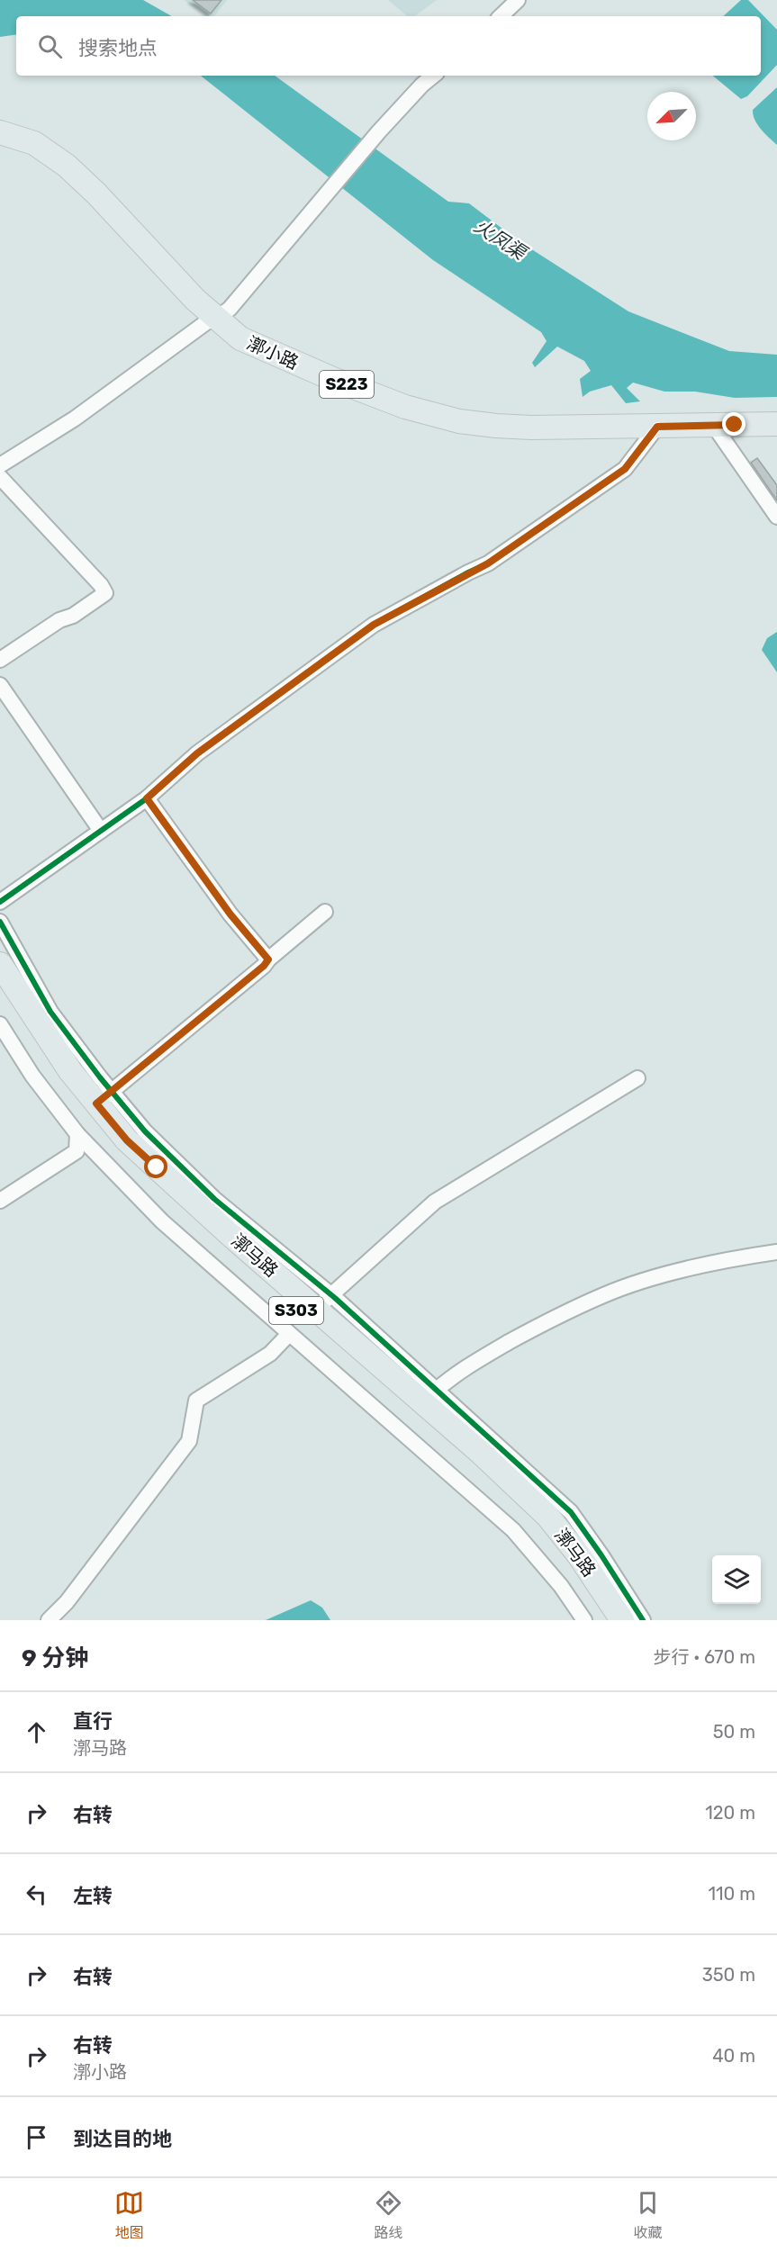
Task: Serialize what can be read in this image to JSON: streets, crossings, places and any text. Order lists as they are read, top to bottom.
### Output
{
  "streets": {
    "main road": [
      "漷小路",
      "S223",
      "漷马路",
      "S303"
    ]
  },
  "water": ["火凤渠"],
  "north": "bottom left",
  "page": {
    "search": "搜索地点",
    "heading": ["9 分钟", "步行 · 670 m"],
    "list": [
      ["直行", "漷马路", "50 m"],
      ["右转", "120 m"],
      ["左转", "110 m"],
      ["右转", "350 m"],
      ["右转", "漷小路", "40 m"],
      "到达目的地"
    ],
    "nav": ["地图", "路线", "收藏"]
  }
}
